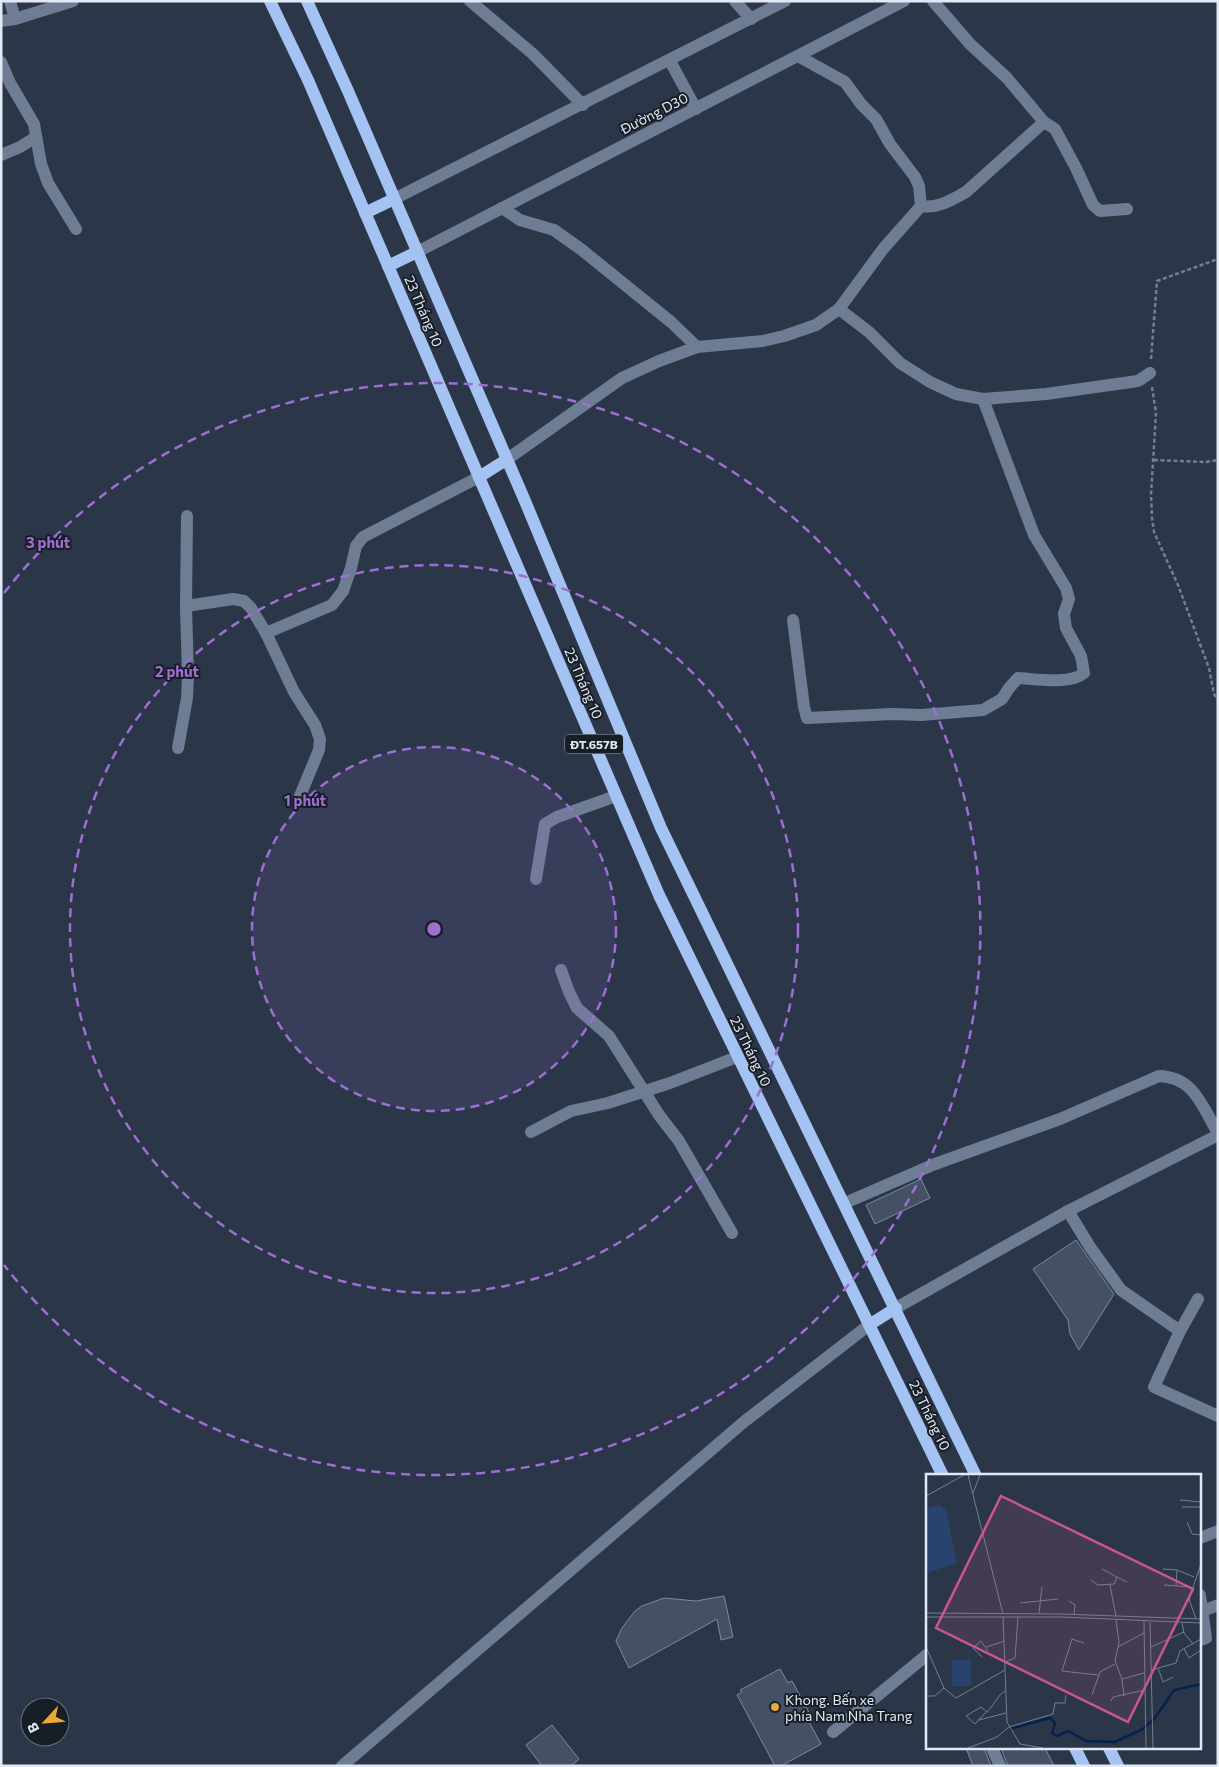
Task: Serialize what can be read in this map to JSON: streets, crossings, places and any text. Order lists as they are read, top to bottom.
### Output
{
  "streets": {
    "main road": ["23 Tháng 10", "ĐT.657B"],
    "street": ["Đường D30"]
  },
  "crossings": [
    ["Đường D30", "23 Tháng 10"]
  ],
  "places": ["Khong. Bến xe phía Nam Nha Trang"],
  "north": "bottom left",
  "rings": ["3 phút", "2 phút", "1 phút"]
}
